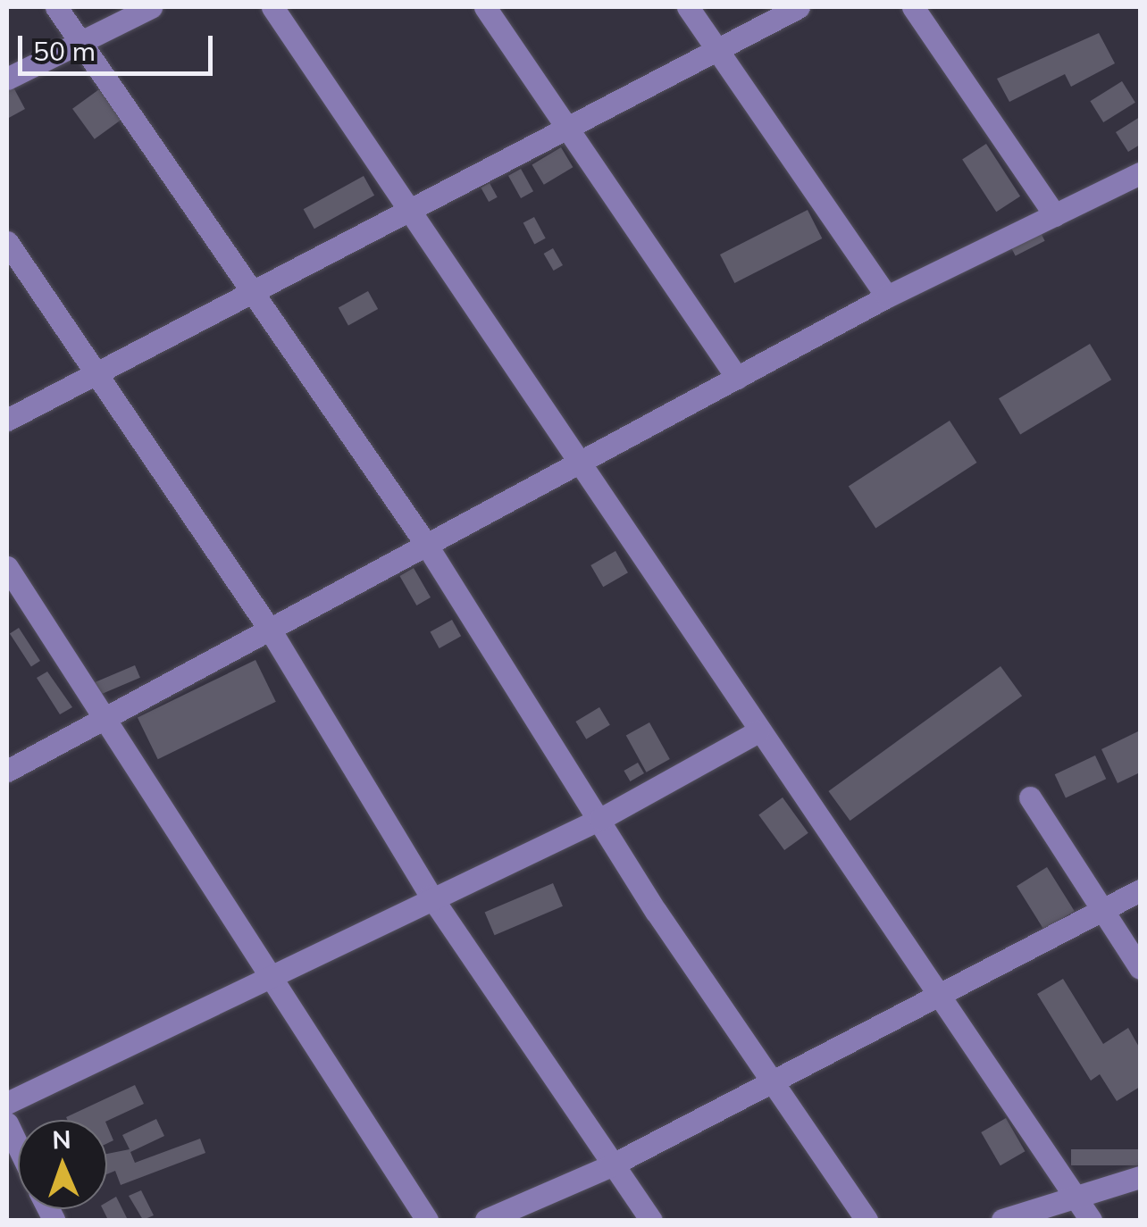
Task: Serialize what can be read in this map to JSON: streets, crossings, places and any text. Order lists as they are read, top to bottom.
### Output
{
  "scale_bar": "50 m",
  "north": "top"
}
